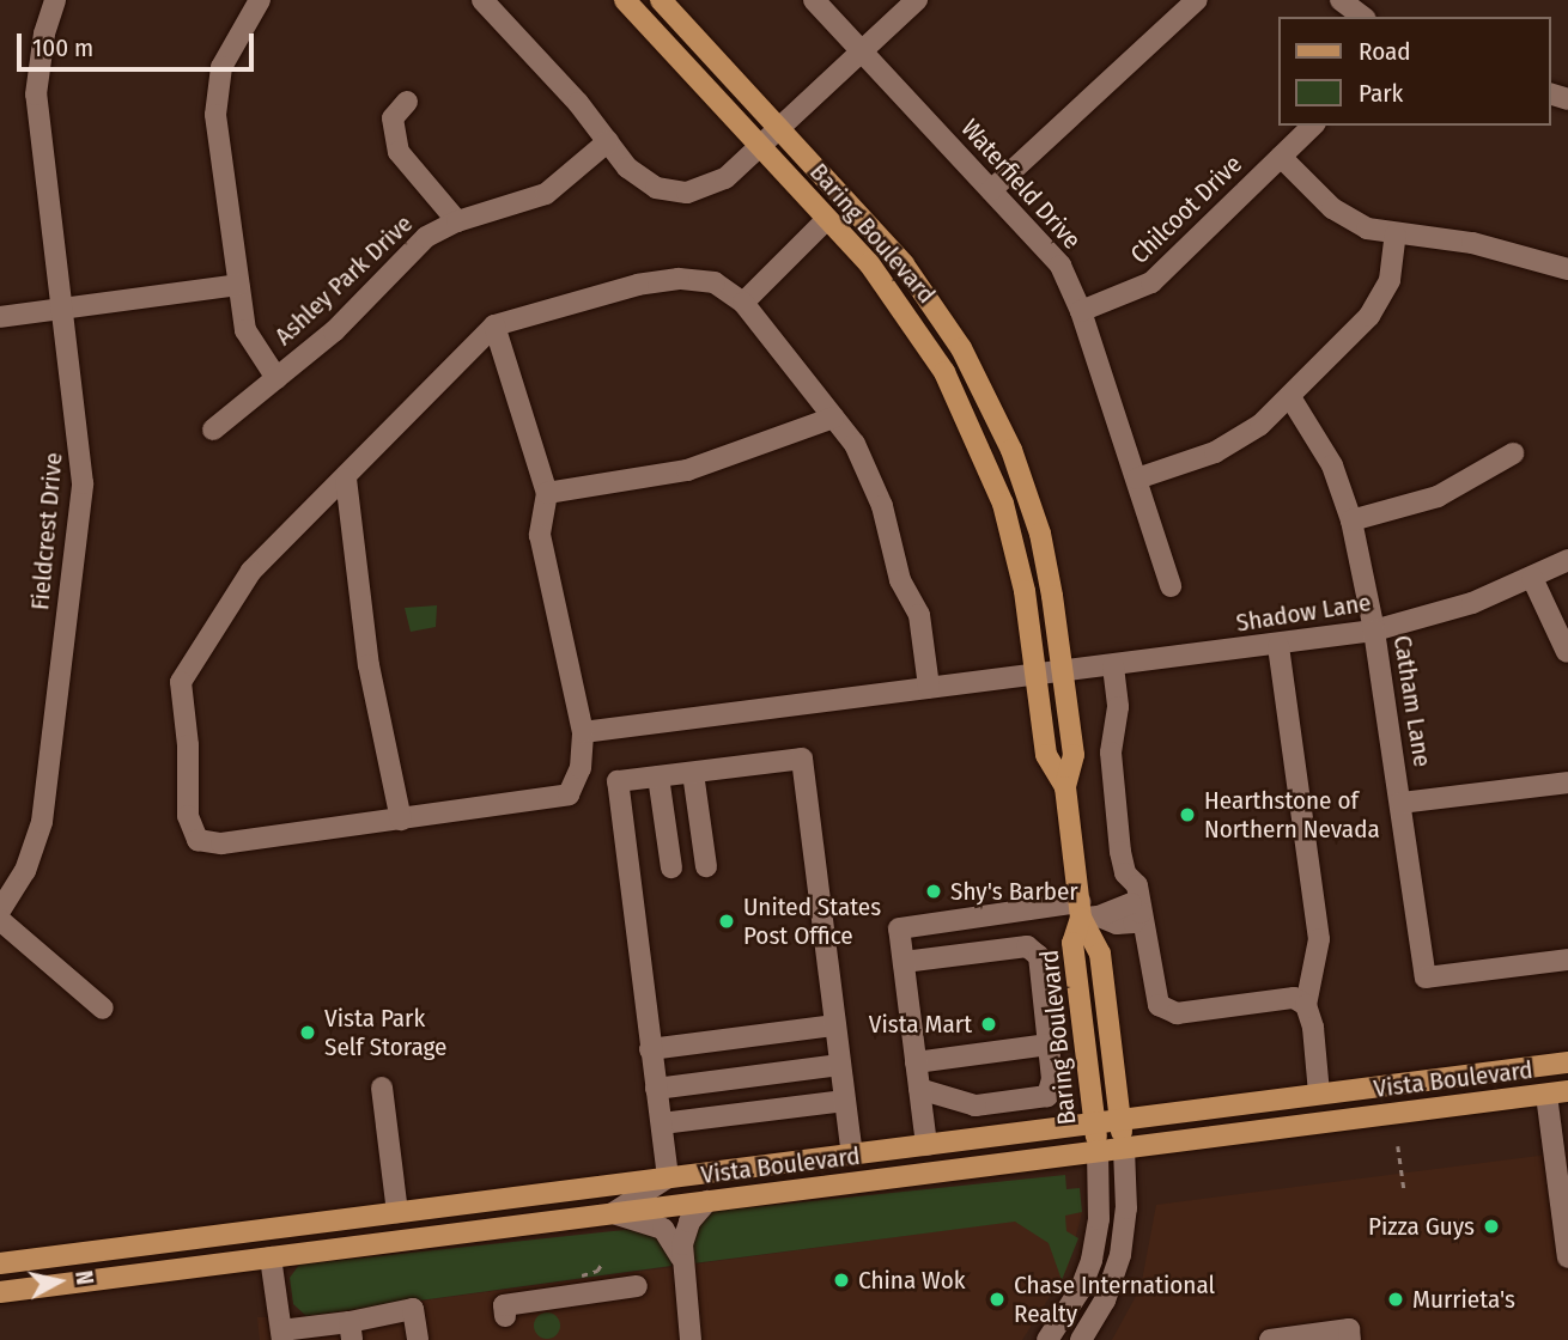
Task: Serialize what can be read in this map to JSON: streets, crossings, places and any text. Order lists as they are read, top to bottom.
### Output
{
  "streets": {
    "main road": ["Baring Boulevard", "Vista Boulevard"],
    "street": [
      "Waterfield Drive",
      "Chilcoot Drive",
      "Ashley Park Drive",
      "Fieldcrest Drive",
      "Shadow Lane",
      "Catham Lane"
    ]
  },
  "crossings": [
    ["Waterfield Drive", "Chilcoot Drive"],
    ["Baring Boulevard", "Shadow Lane"],
    ["Baring Boulevard", "Vista Boulevard"],
    ["Shadow Lane", "Catham Lane"]
  ],
  "places": [
    "Hearthstone of Northern Nevada",
    "Shy's Barber",
    "United States Post Office",
    "Vista Mart",
    "Vista Park Self Storage",
    "Pizza Guys",
    "China Wok",
    "Chase International Realty",
    "Murrieta's"
  ],
  "legend": ["Road", "Park"],
  "scale_bar": "100 m",
  "north": "right"
}
